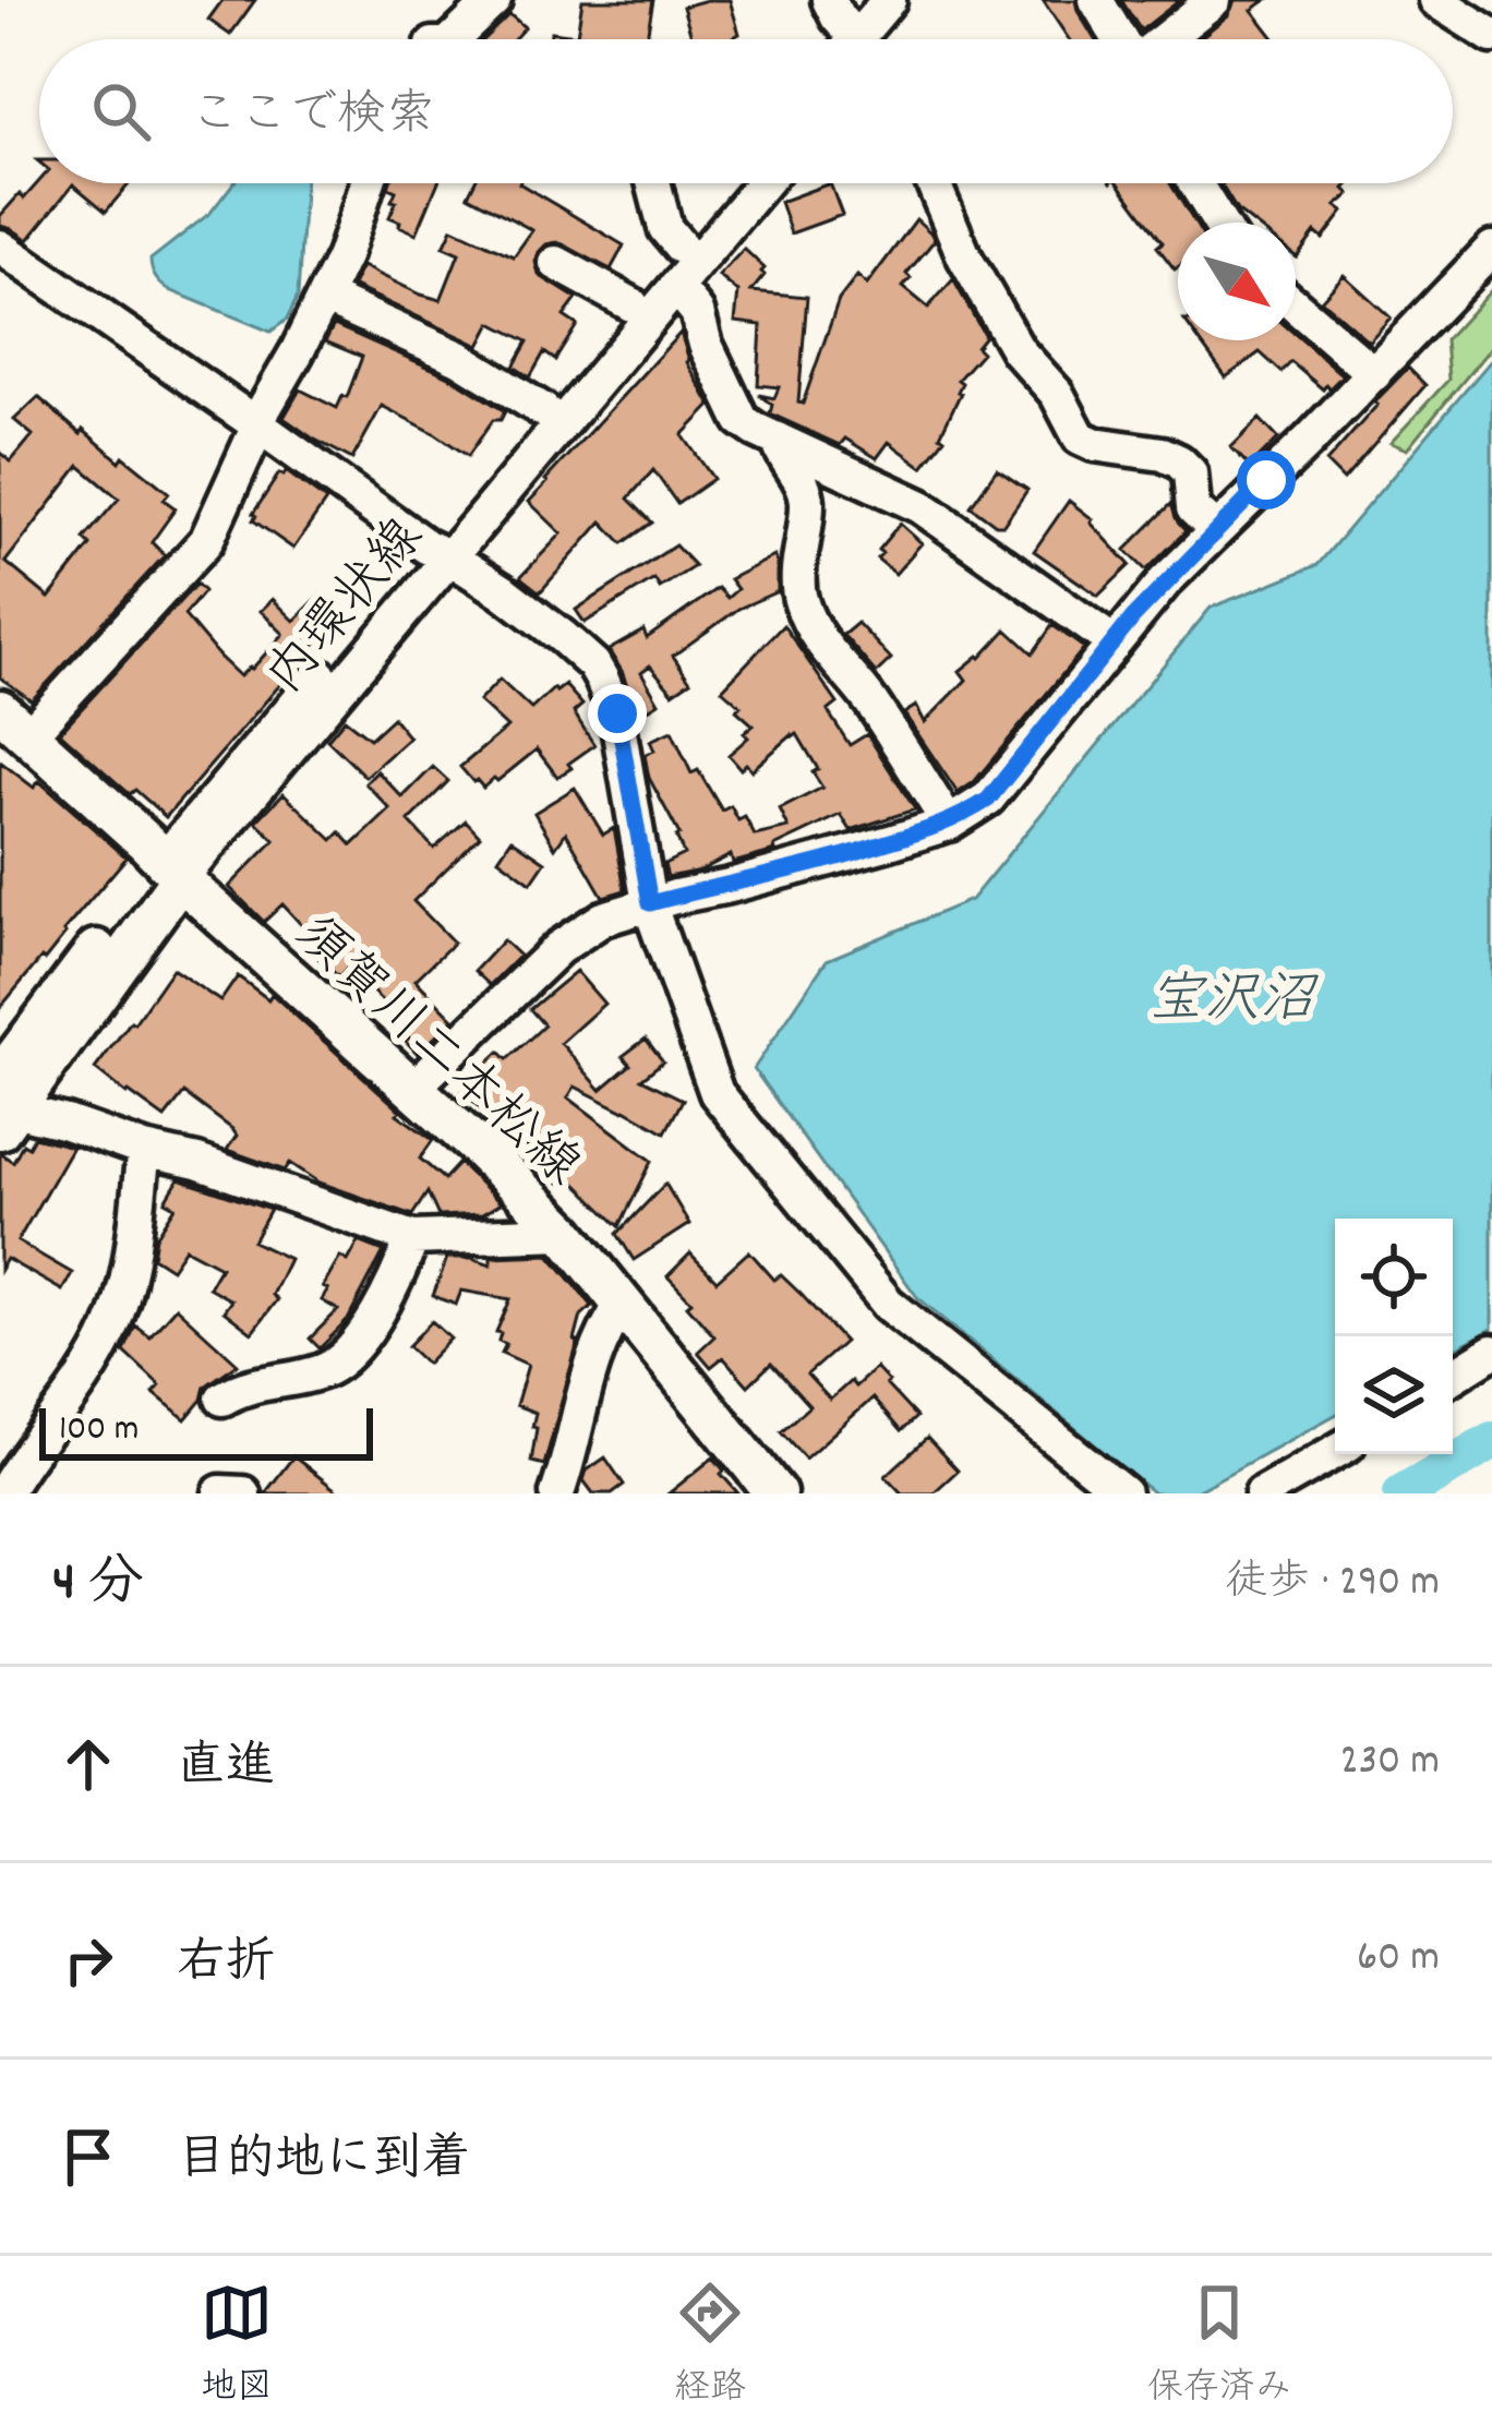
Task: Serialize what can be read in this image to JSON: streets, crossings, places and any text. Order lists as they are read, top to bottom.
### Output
{
  "streets": {
    "main road": ["内環状線", "須賀川二本松線"]
  },
  "crossings": [
    ["内環状線", "須賀川二本松線"]
  ],
  "water": ["宝沢沼"],
  "scale_bar": "100 m",
  "north": "bottom right",
  "page": {
    "search": "ここで検索",
    "scale": "100 m",
    "heading": ["4 分", "徒歩 · 290 m"],
    "list": [
      ["直進", "230 m"],
      ["右折", "60 m"],
      "目的地に到着"
    ],
    "nav": ["地図", "経路", "保存済み"]
  }
}
